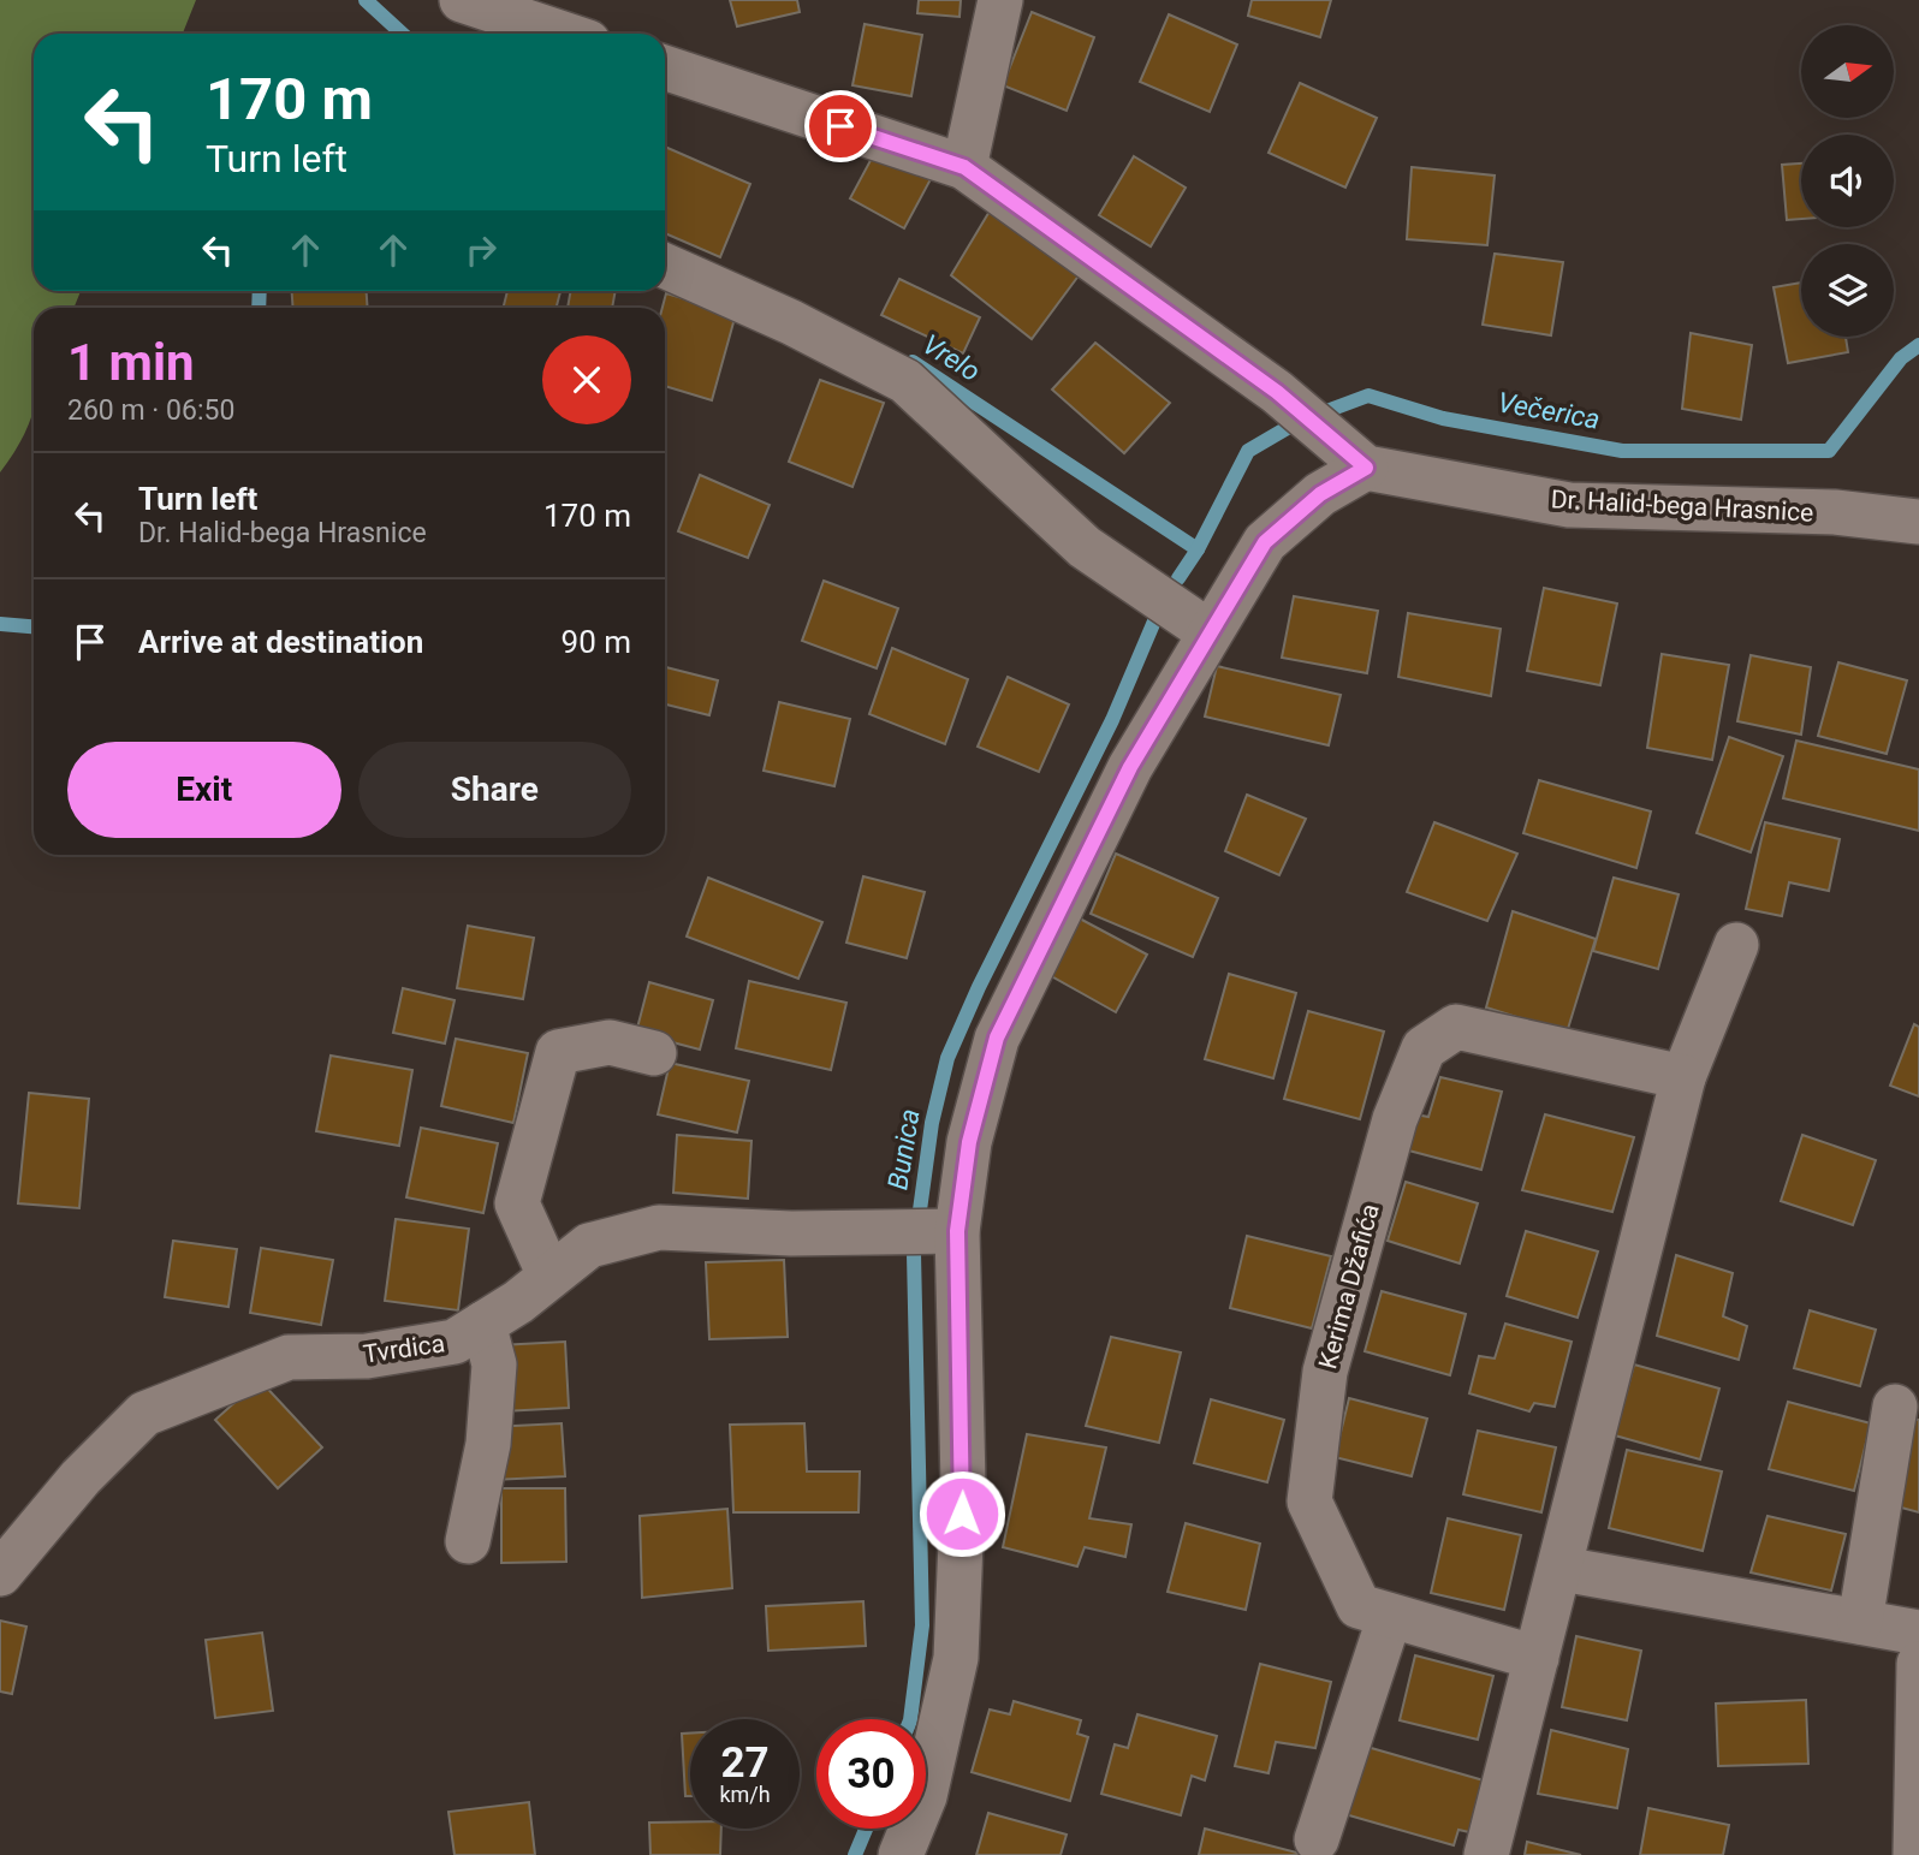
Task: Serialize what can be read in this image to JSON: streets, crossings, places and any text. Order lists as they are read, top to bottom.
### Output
{
  "streets": {
    "street": ["Dr. Halid-bega Hrasnice", "Kerima Džafića", "Tvrdica"]
  },
  "water": ["Vrelo", "Večerica", "Bunica"],
  "north": "right",
  "page": {
    "turn": ["170 m", "Turn left"],
    "heading": ["1 min", "260 m · 06:50"],
    "list": [
      {
        "name": "Turn left",
        "note": "Dr. Halid-bega Hrasnice",
        "value": "170 m"
      },
      {
        "name": "Arrive at destination",
        "value": "90 m"
      }
    ],
    "buttons": ["Exit", "Share"],
    "speed": "27 km/h",
    "limit": "30"
  }
}
